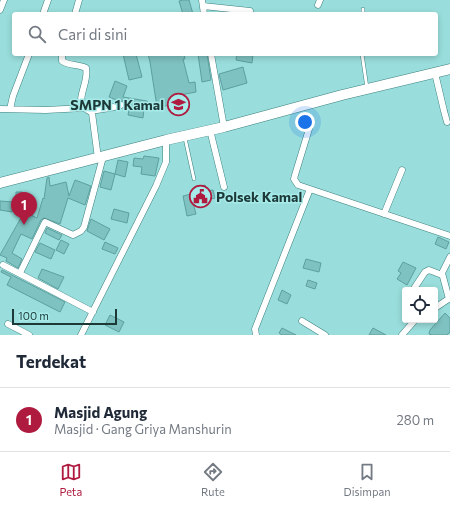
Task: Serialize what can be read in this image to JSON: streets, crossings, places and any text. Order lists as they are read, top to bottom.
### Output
{
  "places": {
    "school or university": ["SMPN 1 Kamal"],
    "public building": ["Polsek Kamal"]
  },
  "scale_bar": "100 m",
  "page": {
    "search": "Cari di sini",
    "pins": "1",
    "scale": "100 m",
    "heading": "Terdekat",
    "list": [
      {
        "mark": "1",
        "name": "Masjid Agung",
        "note": "Masjid · Gang Griya Manshurin",
        "value": "280 m"
      }
    ],
    "nav": ["Peta", "Rute", "Disimpan"]
  }
}
